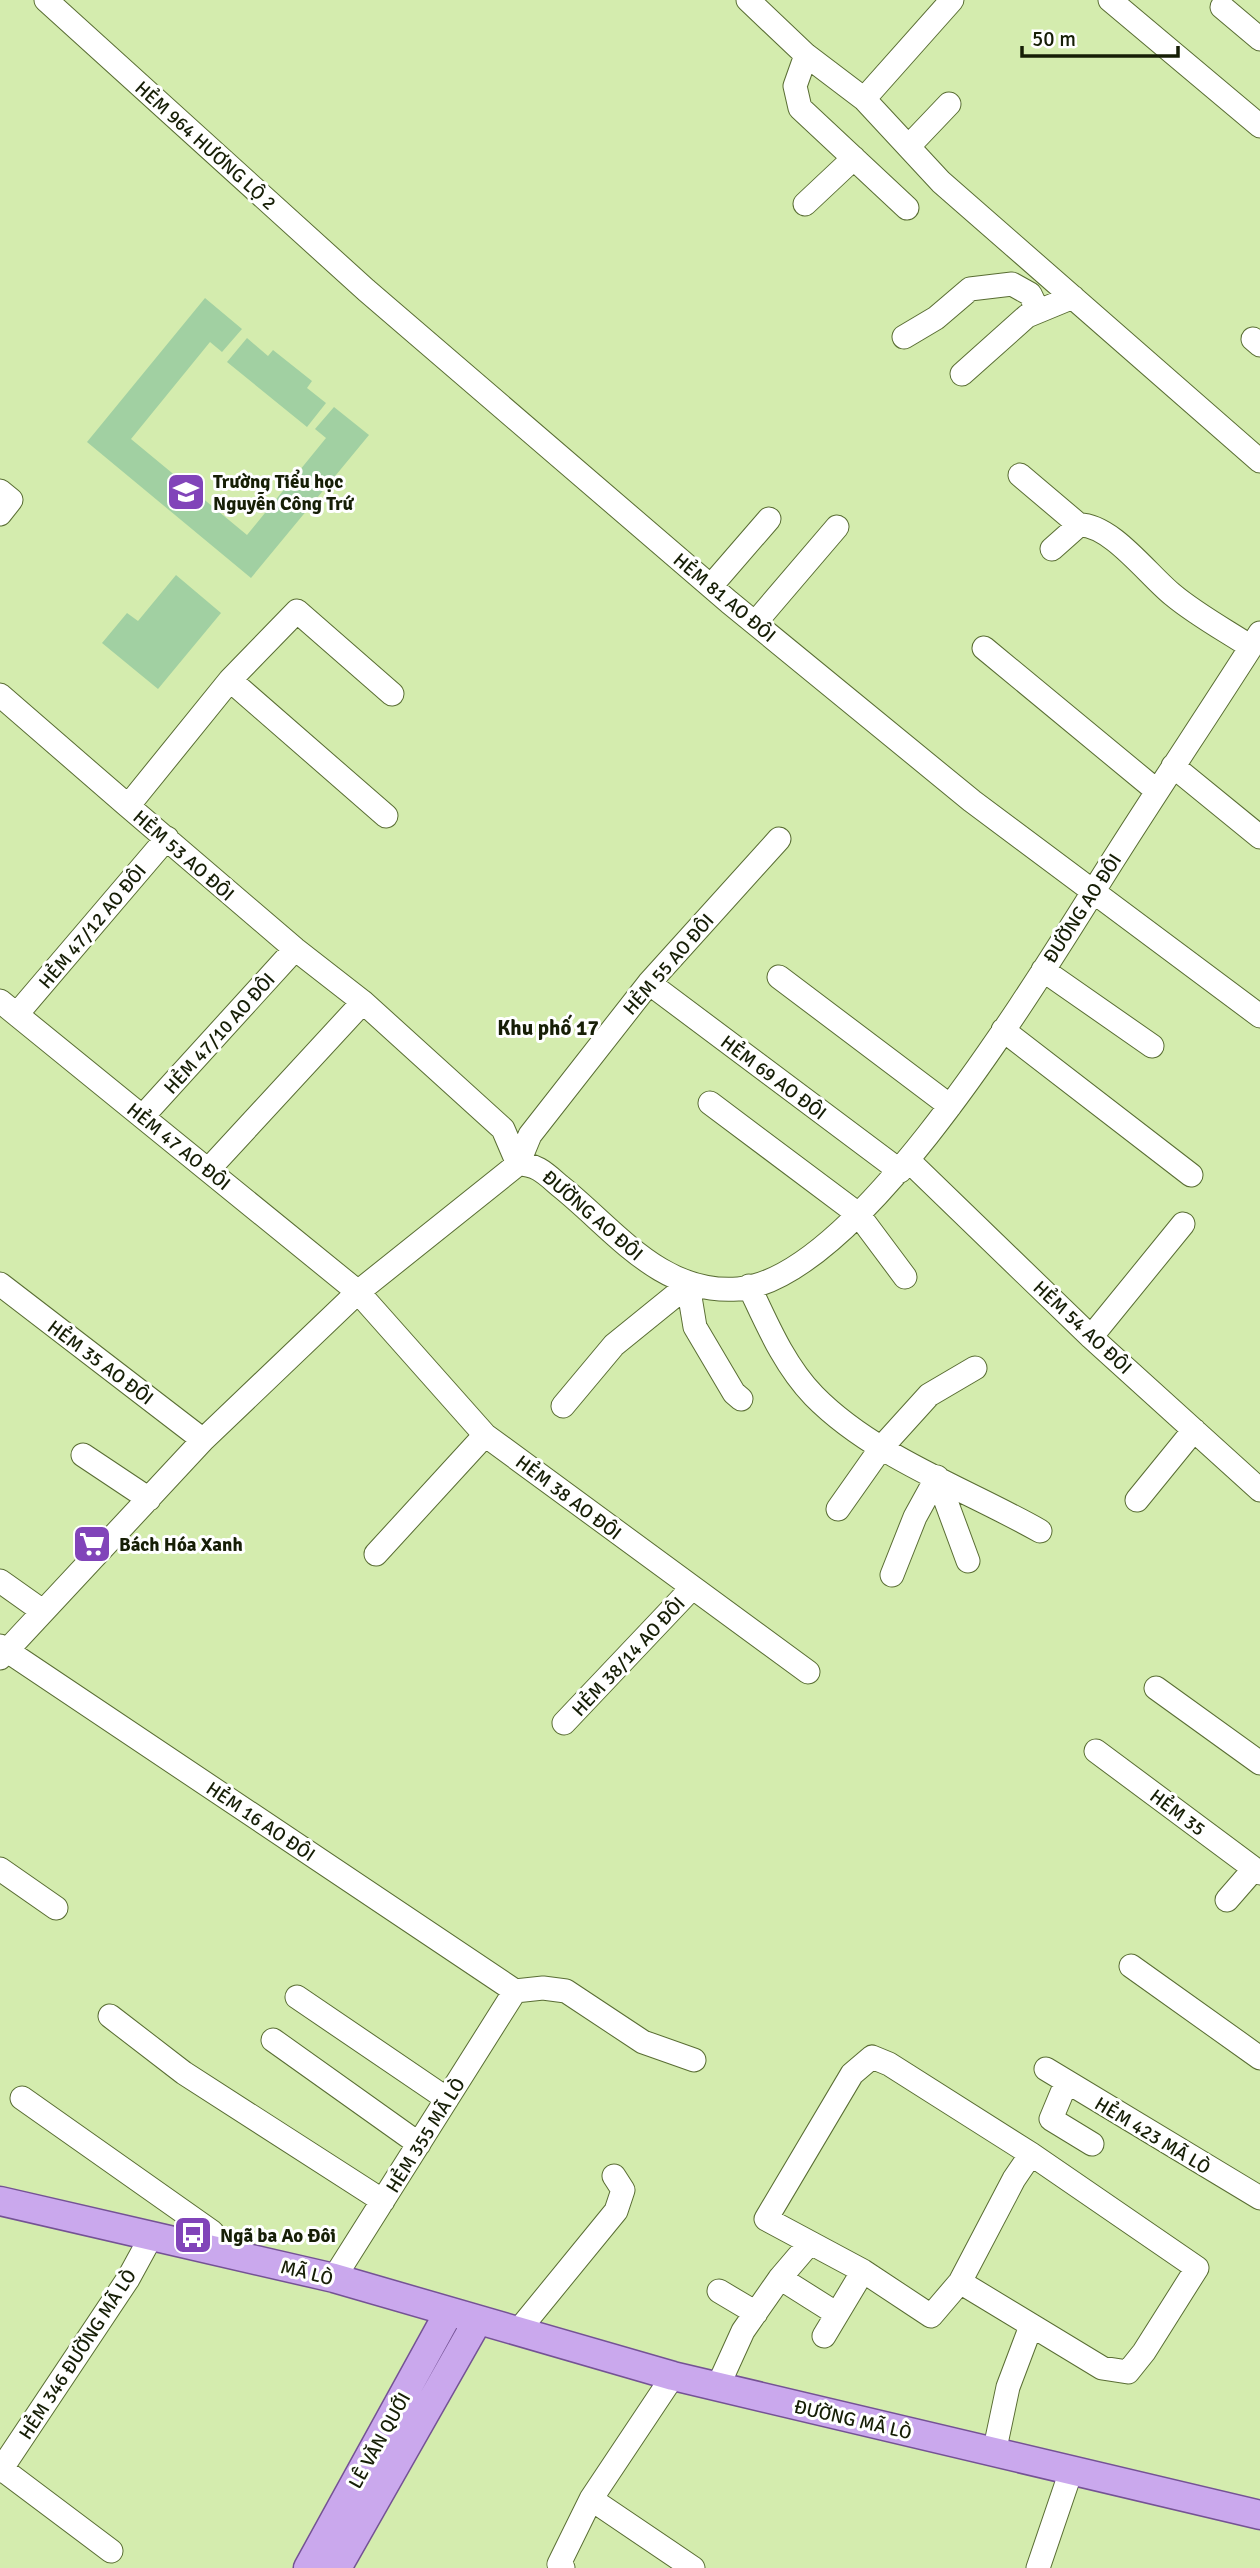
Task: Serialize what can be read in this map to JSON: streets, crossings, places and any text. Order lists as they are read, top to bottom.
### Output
{
  "streets": {
    "main road": ["MÃ LÒ", "ĐƯỜNG MÃ LÒ", "LÊ VĂN QUỚI"],
    "street": [
      "HẺM 964 HƯƠNG LỘ 2",
      "HẺM 81 AO ĐÔI",
      "HẺM 53 AO ĐÔI",
      "ĐƯỜNG AO ĐÔI",
      "HẺM 47/12 AO ĐÔI",
      "HẺM 55 AO ĐÔI",
      "HẺM 47/10 AO ĐÔI",
      "HẺM 69 AO ĐÔI",
      "HẺM 47 AO ĐÔI",
      "HẺM 54 AO ĐÔI",
      "HẺM 35 AO ĐÔI",
      "HẺM 38 AO ĐÔI",
      "HẺM 38/14 AO ĐÔI",
      "HẺM 35",
      "HẺM 16 AO ĐÔI",
      "HẺM 355 MÃ LÒ",
      "HẺM 423 MÃ LÒ",
      "HẺM 346 ĐƯỜNG MÃ LÒ"
    ]
  },
  "crossings": [
    ["HẺM 964 HƯƠNG LỘ 2", "HẺM 81 AO ĐÔI"],
    ["HẺM 81 AO ĐÔI", "ĐƯỜNG AO ĐÔI"],
    ["HẺM 53 AO ĐÔI", "ĐƯỜNG AO ĐÔI"],
    ["HẺM 53 AO ĐÔI", "HẺM 47/12 AO ĐÔI"],
    ["HẺM 53 AO ĐÔI", "HẺM 55 AO ĐÔI"],
    ["HẺM 53 AO ĐÔI", "HẺM 47/10 AO ĐÔI"],
    ["ĐƯỜNG AO ĐÔI", "HẺM 55 AO ĐÔI"],
    ["ĐƯỜNG AO ĐÔI", "HẺM 69 AO ĐÔI"],
    ["ĐƯỜNG AO ĐÔI", "HẺM 47 AO ĐÔI"],
    ["ĐƯỜNG AO ĐÔI", "HẺM 54 AO ĐÔI"],
    ["ĐƯỜNG AO ĐÔI", "HẺM 35 AO ĐÔI"],
    ["ĐƯỜNG AO ĐÔI", "HẺM 38 AO ĐÔI"],
    ["ĐƯỜNG AO ĐÔI", "HẺM 16 AO ĐÔI"],
    ["HẺM 47/12 AO ĐÔI", "HẺM 47 AO ĐÔI"],
    ["HẺM 55 AO ĐÔI", "HẺM 69 AO ĐÔI"],
    ["HẺM 47/10 AO ĐÔI", "HẺM 47 AO ĐÔI"],
    ["HẺM 69 AO ĐÔI", "HẺM 54 AO ĐÔI"],
    ["HẺM 47 AO ĐÔI", "HẺM 38 AO ĐÔI"],
    ["HẺM 38 AO ĐÔI", "HẺM 38/14 AO ĐÔI"],
    ["HẺM 16 AO ĐÔI", "HẺM 355 MÃ LÒ"],
    ["HẺM 355 MÃ LÒ", "MÃ LÒ"],
    ["MÃ LÒ", "HẺM 346 ĐƯỜNG MÃ LÒ"],
    ["MÃ LÒ", "ĐƯỜNG MÃ LÒ"],
    ["MÃ LÒ", "LÊ VĂN QUỚI"],
    ["ĐƯỜNG MÃ LÒ", "LÊ VĂN QUỚI"]
  ],
  "districts": ["Khu phố 17"],
  "places": {
    "school or university": ["Trường Tiểu học Nguyễn Công Trứ"],
    "supermarket": ["Bách Hóa Xanh"],
    "bus stop": ["Ngã ba Ao Đôi"]
  },
  "scale_bar": "50 m"
}
